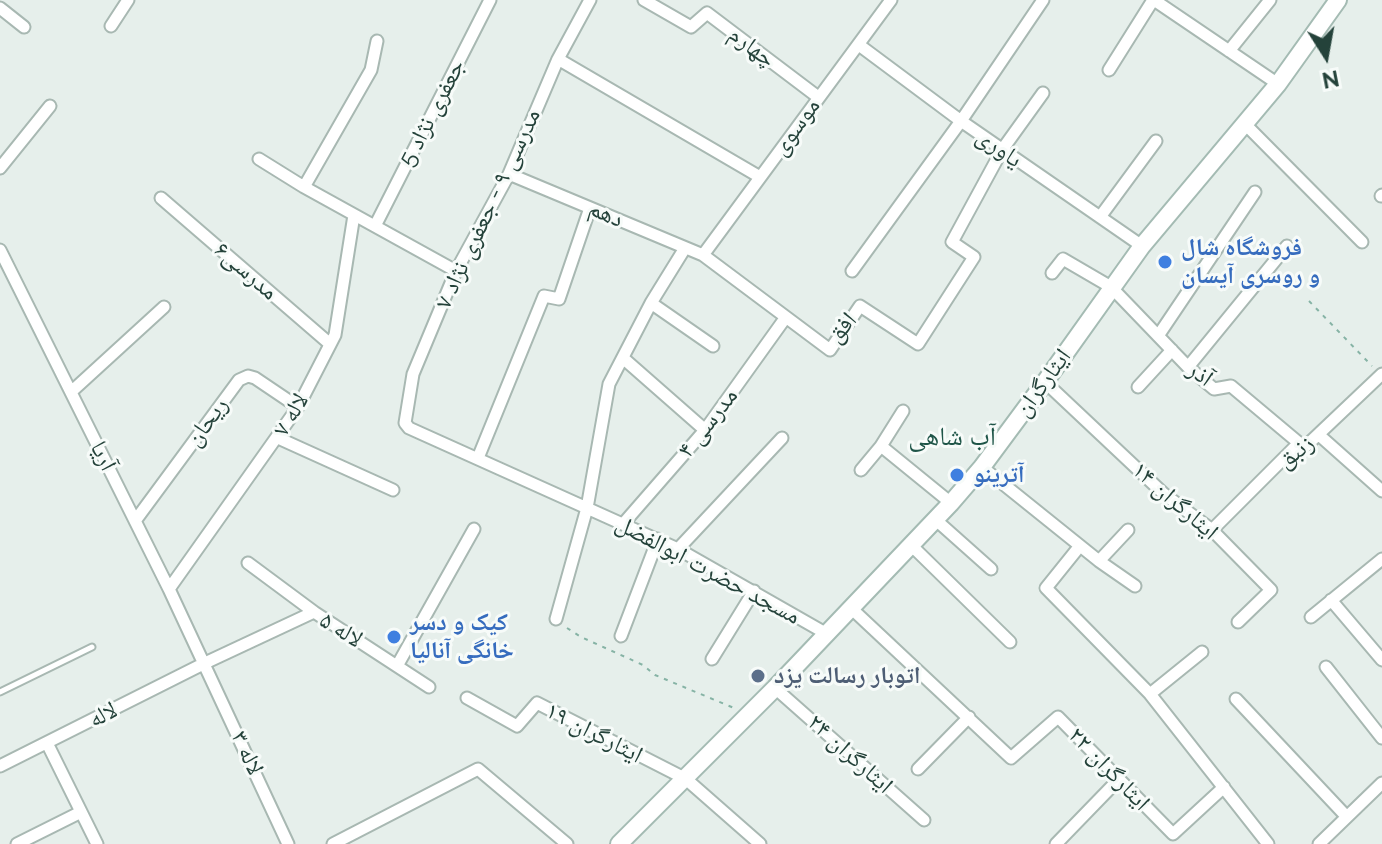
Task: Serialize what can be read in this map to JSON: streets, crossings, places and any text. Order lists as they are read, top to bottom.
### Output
{
  "streets": {
    "main road": ["ایثارگران"],
    "street": [
      "چهارم",
      "جعفری نژاد 5",
      "موسوی",
      "یاوری",
      "مدرسی ۹ - جعفری نژاد ۷",
      "دهم",
      "مدرسی۶",
      "افق",
      "آذر",
      "لاله ۷",
      "ریحان",
      "مدرسی ۴",
      "زنبق",
      "آریا",
      "ایثارگران ۱۴",
      "مسجد حضرت ابوالفضل",
      "لاله ۵",
      "لاله",
      "ایثارگران ۱‍۹",
      "لاله ۳",
      "ایثارگران ۲۴",
      "ایثارگران ۲۲"
    ]
  },
  "crossings": [
    ["چهارم", "موسوی"],
    ["موسوی", "یاوری"],
    ["موسوی", "دهم"],
    ["موسوی", "افق"],
    ["یاوری", "افق"],
    ["یاوری", "ایثارگران"],
    ["مدرسی ۹ - جعفری نژاد ۷", "دهم"],
    ["مدرسی ۹ - جعفری نژاد ۷", "مسجد حضرت ابوالفضل"],
    ["دهم", "افق"],
    ["دهم", "مسجد حضرت ابوالفضل"],
    ["مدرسی۶", "لاله ۷"],
    ["افق", "مدرسی ۴"],
    ["آذر", "ایثارگران"],
    ["آذر", "زنبق"],
    ["ایثارگران", "ایثارگران ۱۴"],
    ["ایثارگران", "مسجد حضرت ابوالفضل"],
    ["ایثارگران", "ایثارگران ۱‍۹"],
    ["ایثارگران", "ایثارگران ۲۴"],
    ["ایثارگران", "ایثارگران ۲۲"],
    ["لاله ۷", "ریحان"],
    ["لاله ۷", "آریا"],
    ["ریحان", "آریا"],
    ["مدرسی ۴", "مسجد حضرت ابوالفضل"],
    ["زنبق", "ایثارگران ۱۴"],
    ["آریا", "لاله ۵"],
    ["آریا", "لاله"],
    ["آریا", "لاله ۳"],
    ["لاله ۵", "لاله"],
    ["لاله ۵", "لاله ۳"],
    ["لاله", "لاله ۳"]
  ],
  "districts": ["آب شاهی"],
  "places": [
    "فروشگاه شال و روسری آیسان",
    "آترینو",
    "کیک و دسر خانگی آنالیا",
    "اتوبار رسالت یزد"
  ],
  "north": "bottom"
}
